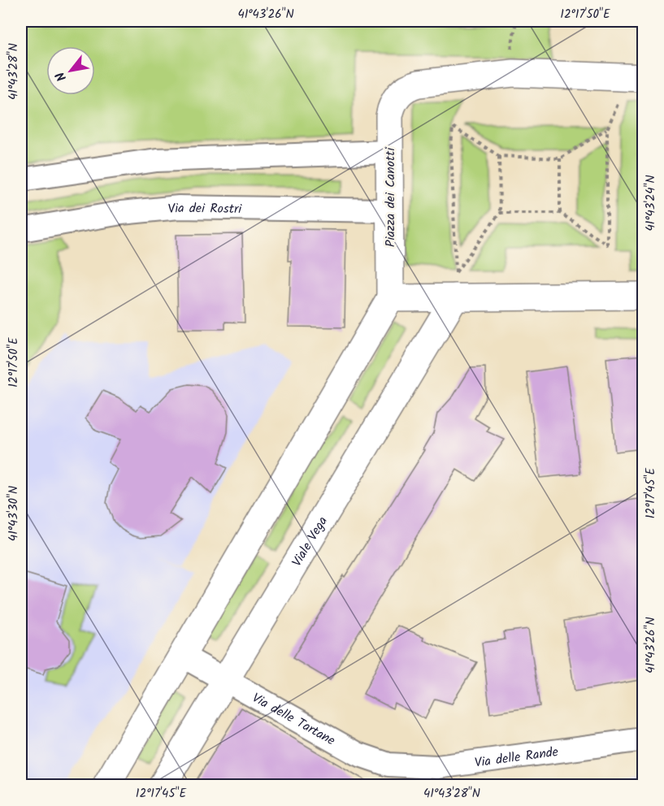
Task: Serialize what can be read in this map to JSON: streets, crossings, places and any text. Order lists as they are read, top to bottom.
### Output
{
  "streets": {
    "street": [
      "Piazza dei Canotti",
      "Via dei Rostri",
      "Viale Vega",
      "Via delle Tartane",
      "Via delle Rande"
    ]
  },
  "crossings": [
    ["Piazza dei Canotti", "Via dei Rostri"],
    ["Viale Vega", "Via delle Tartane"],
    ["Via delle Tartane", "Via delle Rande"]
  ],
  "north": "bottom left",
  "coordinates": [
    "41°43'26\"N",
    "12°17'50\"E",
    "41°43'28\"N",
    "41°43'24\"N",
    "12°17'45\"E",
    "41°43'30\"N"
  ]
}
